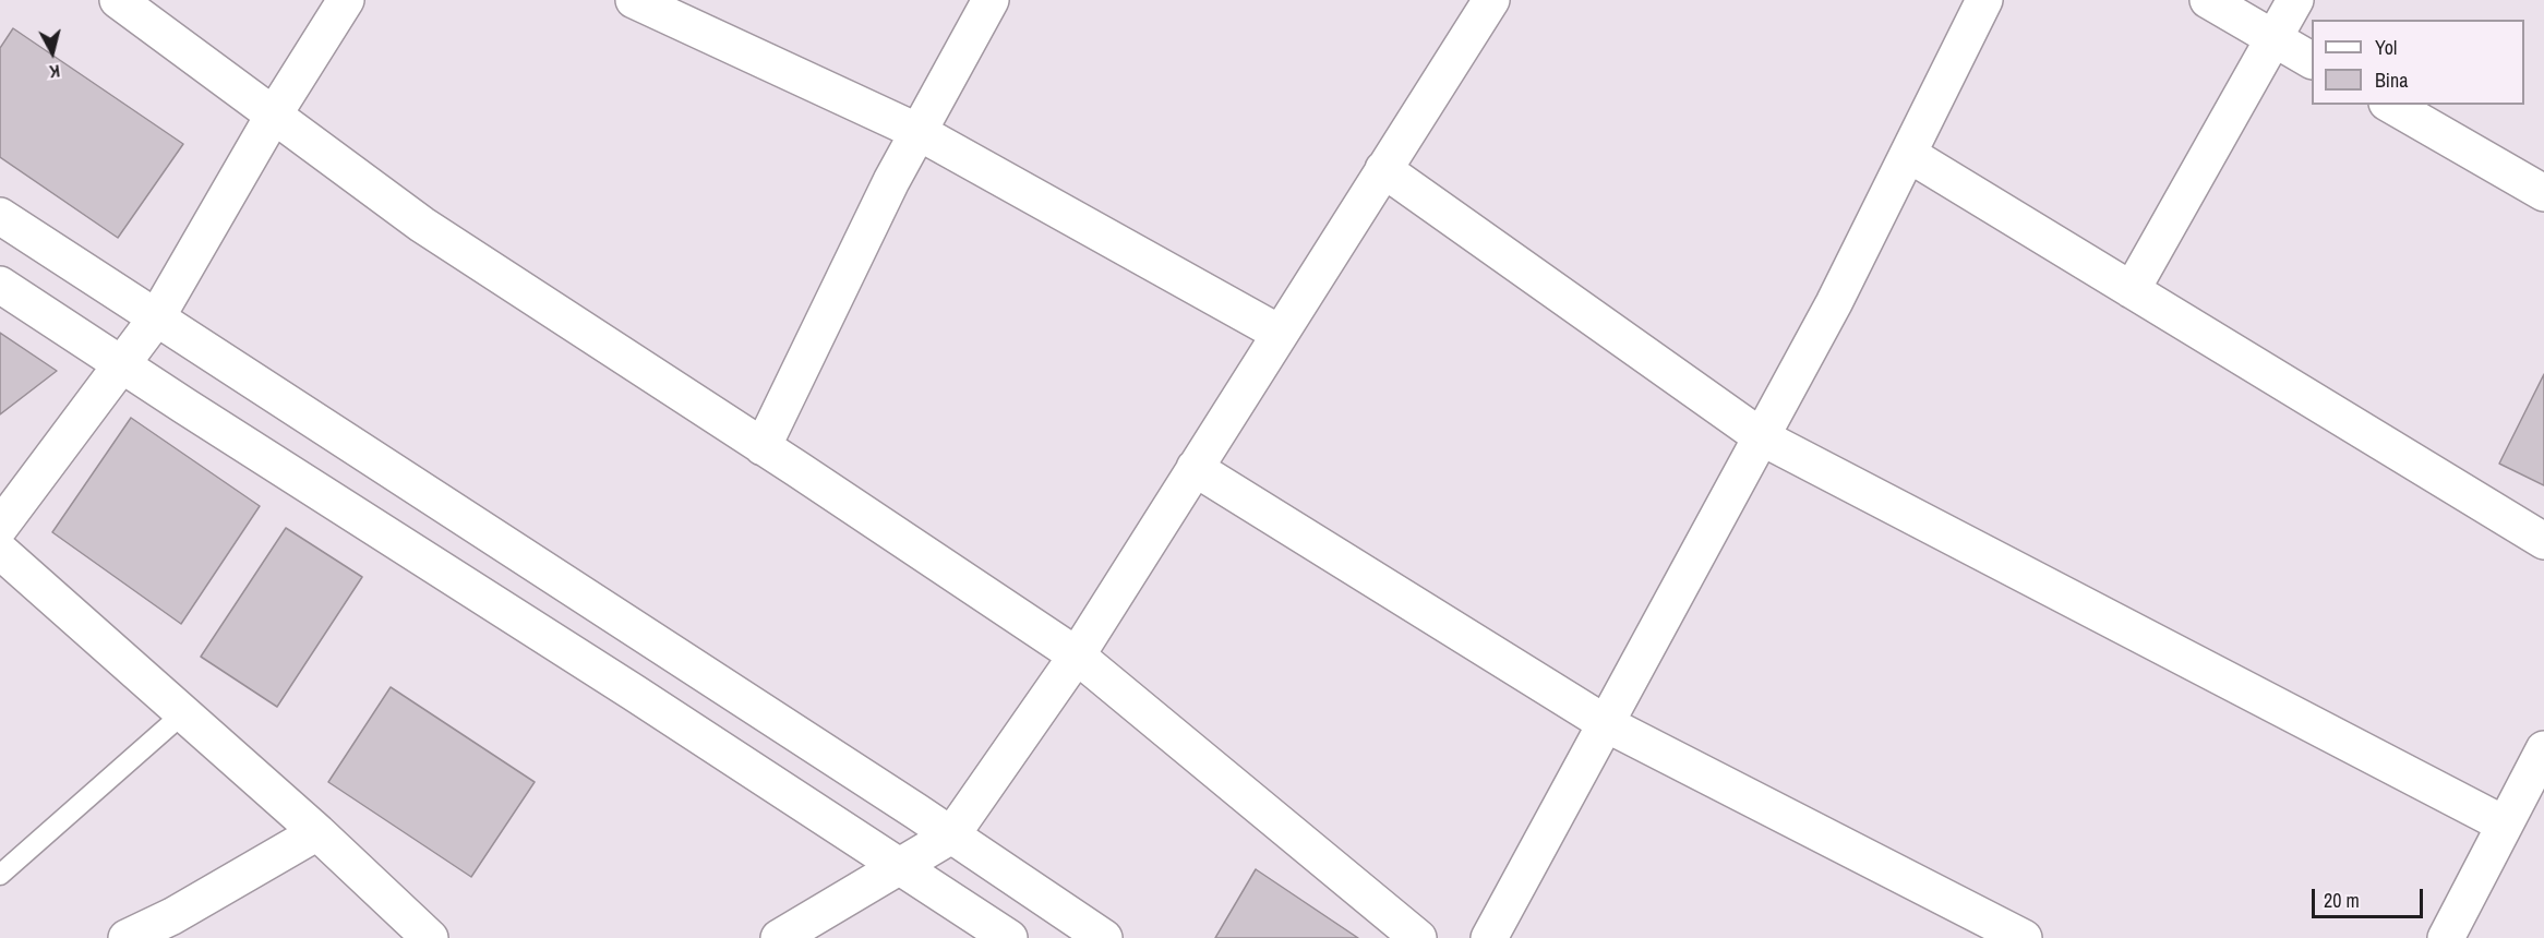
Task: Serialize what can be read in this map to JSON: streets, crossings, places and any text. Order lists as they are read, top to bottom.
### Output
{
  "legend": ["Yol", "Bina"],
  "scale_bar": "20 m",
  "north": "bottom"
}
